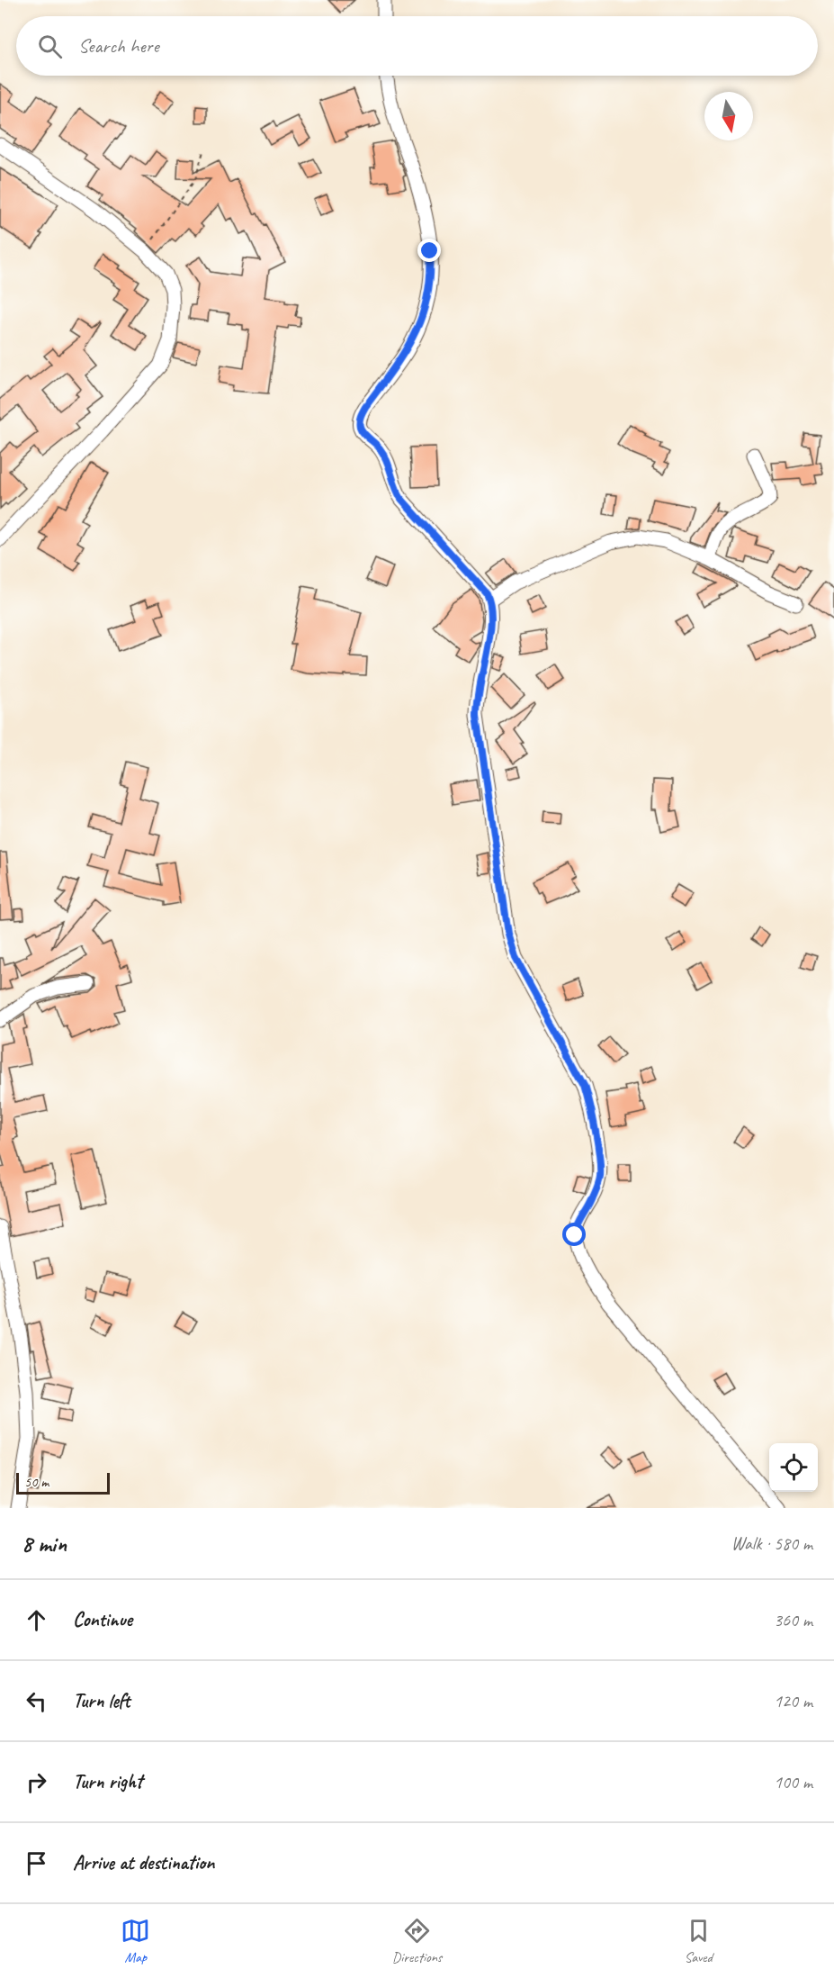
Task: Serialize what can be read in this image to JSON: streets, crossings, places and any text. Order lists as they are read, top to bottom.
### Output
{
  "scale_bar": "50 m",
  "north": "bottom",
  "page": {
    "search": "Search here",
    "scale": "50 m",
    "heading": ["8 min", "Walk · 580 m"],
    "list": [
      ["Continue", "360 m"],
      ["Turn left", "120 m"],
      ["Turn right", "100 m"],
      "Arrive at destination"
    ],
    "nav": ["Map", "Directions", "Saved"]
  }
}
